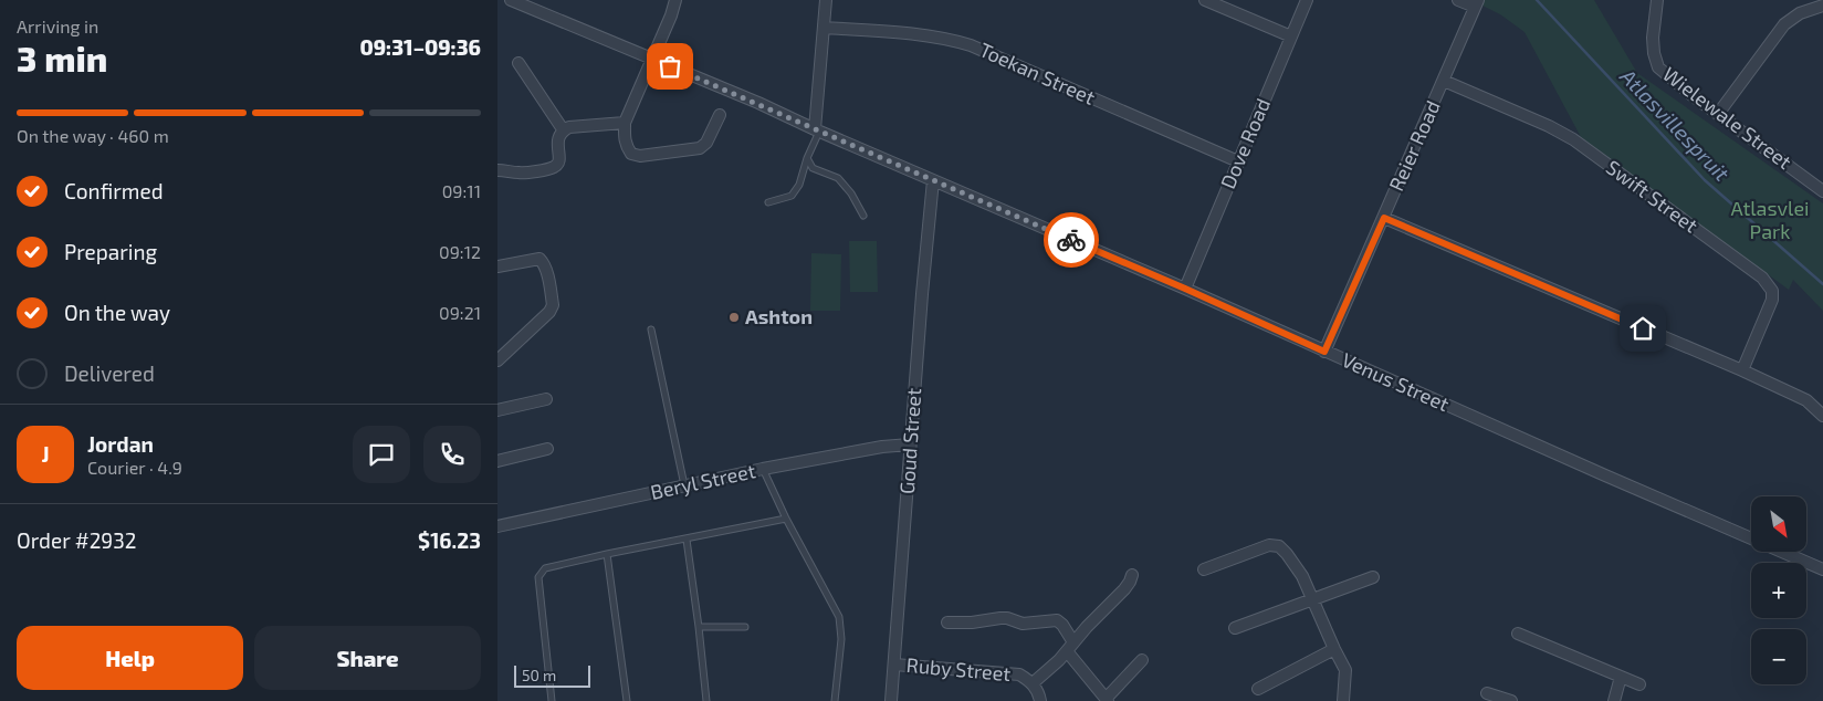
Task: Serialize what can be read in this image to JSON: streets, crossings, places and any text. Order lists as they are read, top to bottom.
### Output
{
  "streets": {
    "street": [
      "Toekan Street",
      "Wielewale Street",
      "Dove Road",
      "Reier Road",
      "Swift Street",
      "Venus Street",
      "Goud Street",
      "Beryl Street",
      "Ruby Street"
    ]
  },
  "crossings": [
    ["Toekan Street", "Dove Road"],
    ["Dove Road", "Venus Street"],
    ["Reier Road", "Swift Street"],
    ["Reier Road", "Venus Street"],
    ["Venus Street", "Goud Street"],
    ["Goud Street", "Beryl Street"],
    ["Goud Street", "Ruby Street"]
  ],
  "water": ["Atlasvillespruit"],
  "parks": ["Atlasvlei Park"],
  "places": ["Ashton"],
  "scale_bar": "50 m",
  "north": "bottom right",
  "page": {
    "heading": ["3 min", "Arriving in", "09:31–09:36"],
    "panel": [
      "Jordan",
      "Courier · 4.9",
      "Order #2932",
      "$16.23"
    ],
    "bar": "On the way · 460 m",
    "list": [
      ["Confirmed", "09:11"],
      ["Preparing", "09:12"],
      ["On the way", "09:21"],
      "Delivered"
    ],
    "round": "J",
    "map_buttons": ["+", "−"],
    "buttons": ["Help", "Share"],
    "scale": "50 m"
  }
}
